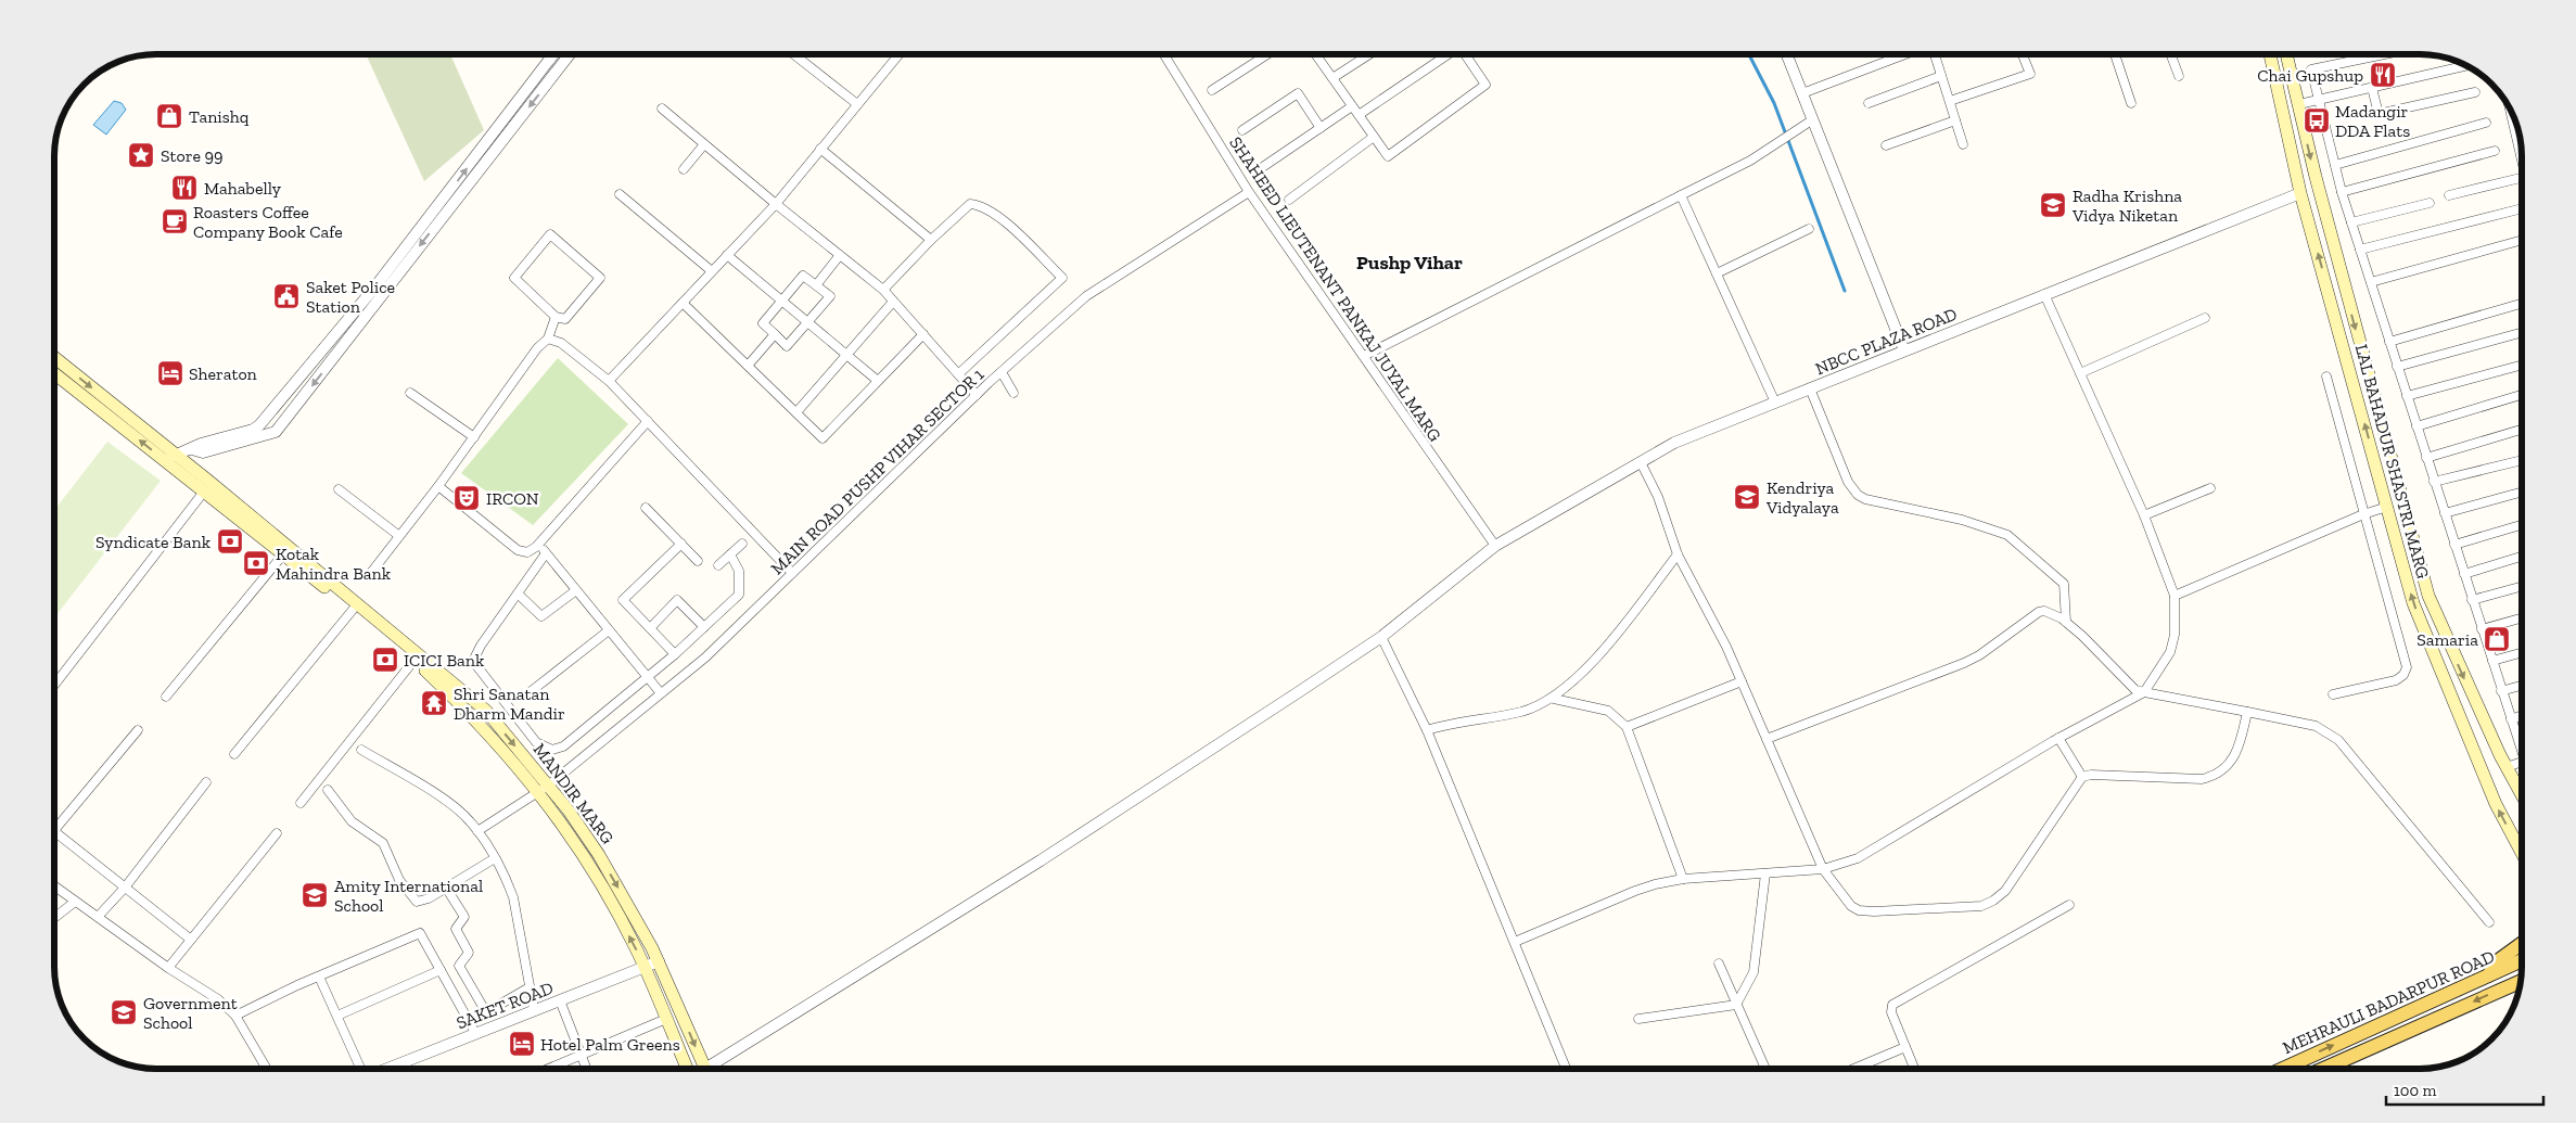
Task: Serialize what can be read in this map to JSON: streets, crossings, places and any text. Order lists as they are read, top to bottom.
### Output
{
  "streets": {
    "main road": ["LAL BAHADUR SHASTRI MARG", "MANDIR MARG", "MEHRAULI BADARPUR ROAD"],
    "street": [
      "SHAHEED LIEUTENANT PANKAJ JUYAL MARG",
      "NBCC PLAZA ROAD",
      "MAIN ROAD PUSHP VIHAR SECTOR 1",
      "SAKET ROAD"
    ]
  },
  "crossings": [
    ["SHAHEED LIEUTENANT PANKAJ JUYAL MARG", "NBCC PLAZA ROAD"],
    ["SHAHEED LIEUTENANT PANKAJ JUYAL MARG", "MAIN ROAD PUSHP VIHAR SECTOR 1"],
    ["NBCC PLAZA ROAD", "LAL BAHADUR SHASTRI MARG"],
    ["MAIN ROAD PUSHP VIHAR SECTOR 1", "MANDIR MARG"],
    ["MANDIR MARG", "SAKET ROAD"]
  ],
  "districts": ["Pushp Vihar"],
  "places": {
    "restaurant": ["Chai Gupshup", "Mahabelly"],
    "shop": ["Tanishq", "Samaria"],
    "bus stop": ["Madangir DDA Flats"],
    "place": ["Store 99"],
    "school or university": [
      "Radha Krishna Vidya Niketan",
      "Kendriya Vidyalaya",
      "Amity International School",
      "Government School"
    ],
    "cafe": ["Roasters Coffee Company Book Cafe"],
    "public building": ["Saket Police Station"],
    "hotel": ["Sheraton", "Hotel Palm Greens"],
    "theatre": ["IRCON"],
    "bank": ["Syndicate Bank", "Kotak Mahindra Bank", "ICICI Bank"],
    "temple": ["Shri Sanatan Dharm Mandir"]
  },
  "scale_bar": "100 m"
}
